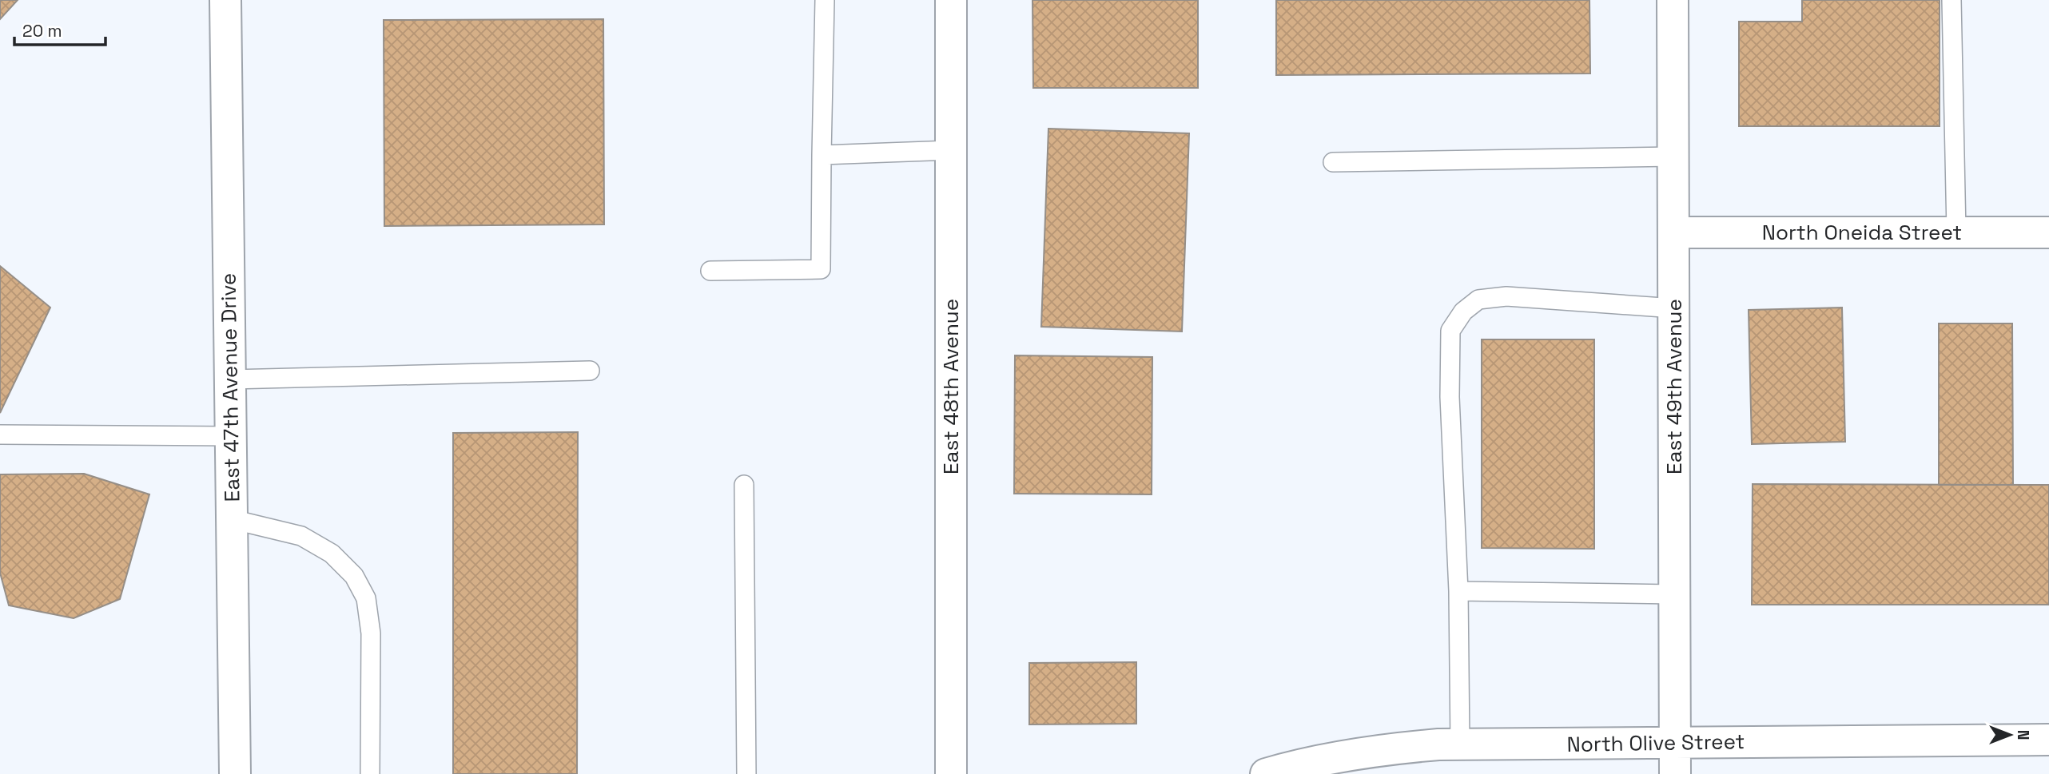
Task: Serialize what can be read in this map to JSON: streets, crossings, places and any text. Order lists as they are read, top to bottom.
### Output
{
  "streets": {
    "street": [
      "North Oneida Street",
      "East 48th Avenue",
      "East 49th Avenue",
      "East 47th Avenue Drive",
      "North Olive Street"
    ]
  },
  "crossings": [
    ["North Oneida Street", "East 49th Avenue"],
    ["East 49th Avenue", "North Olive Street"]
  ],
  "scale_bar": "20 m",
  "north": "right"
}
